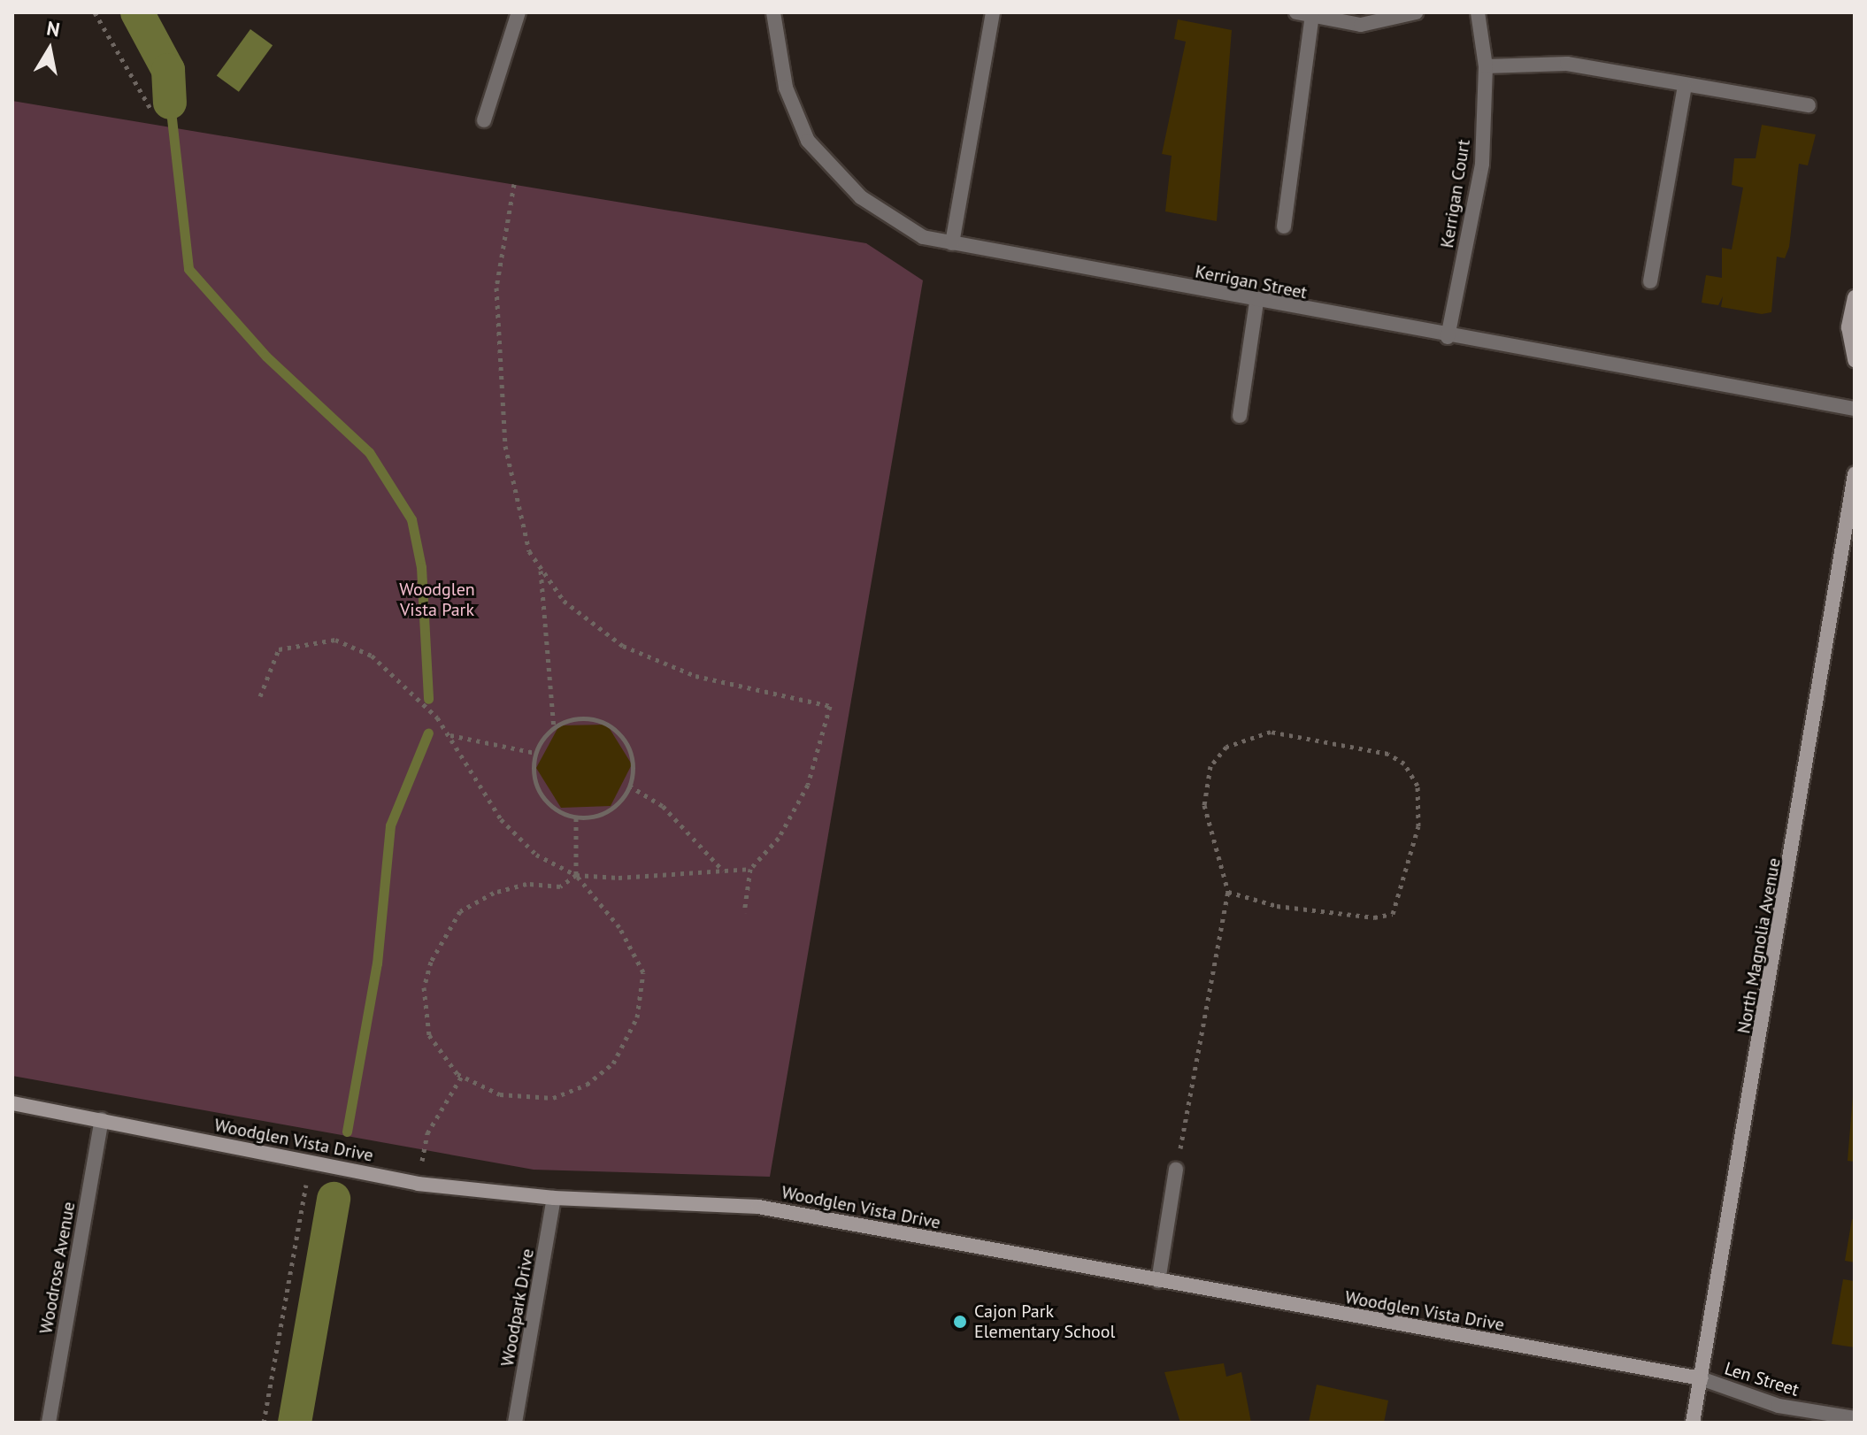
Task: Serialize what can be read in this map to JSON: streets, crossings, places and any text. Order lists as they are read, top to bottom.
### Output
{
  "streets": {
    "main road": ["North Magnolia Avenue", "Woodglen Vista Drive"],
    "street": [
      "Kerrigan Court",
      "Kerrigan Street",
      "Woodrose Avenue",
      "Woodpark Drive",
      "Len Street"
    ]
  },
  "crossings": [
    ["Kerrigan Court", "Kerrigan Street"],
    ["North Magnolia Avenue", "Woodglen Vista Drive"],
    ["North Magnolia Avenue", "Len Street"],
    ["Woodglen Vista Drive", "Woodrose Avenue"],
    ["Woodglen Vista Drive", "Woodpark Drive"],
    ["Woodglen Vista Drive", "Len Street"]
  ],
  "parks": ["Woodglen Vista Park"],
  "places": ["Cajon Park Elementary School"],
  "north": "top"
}
